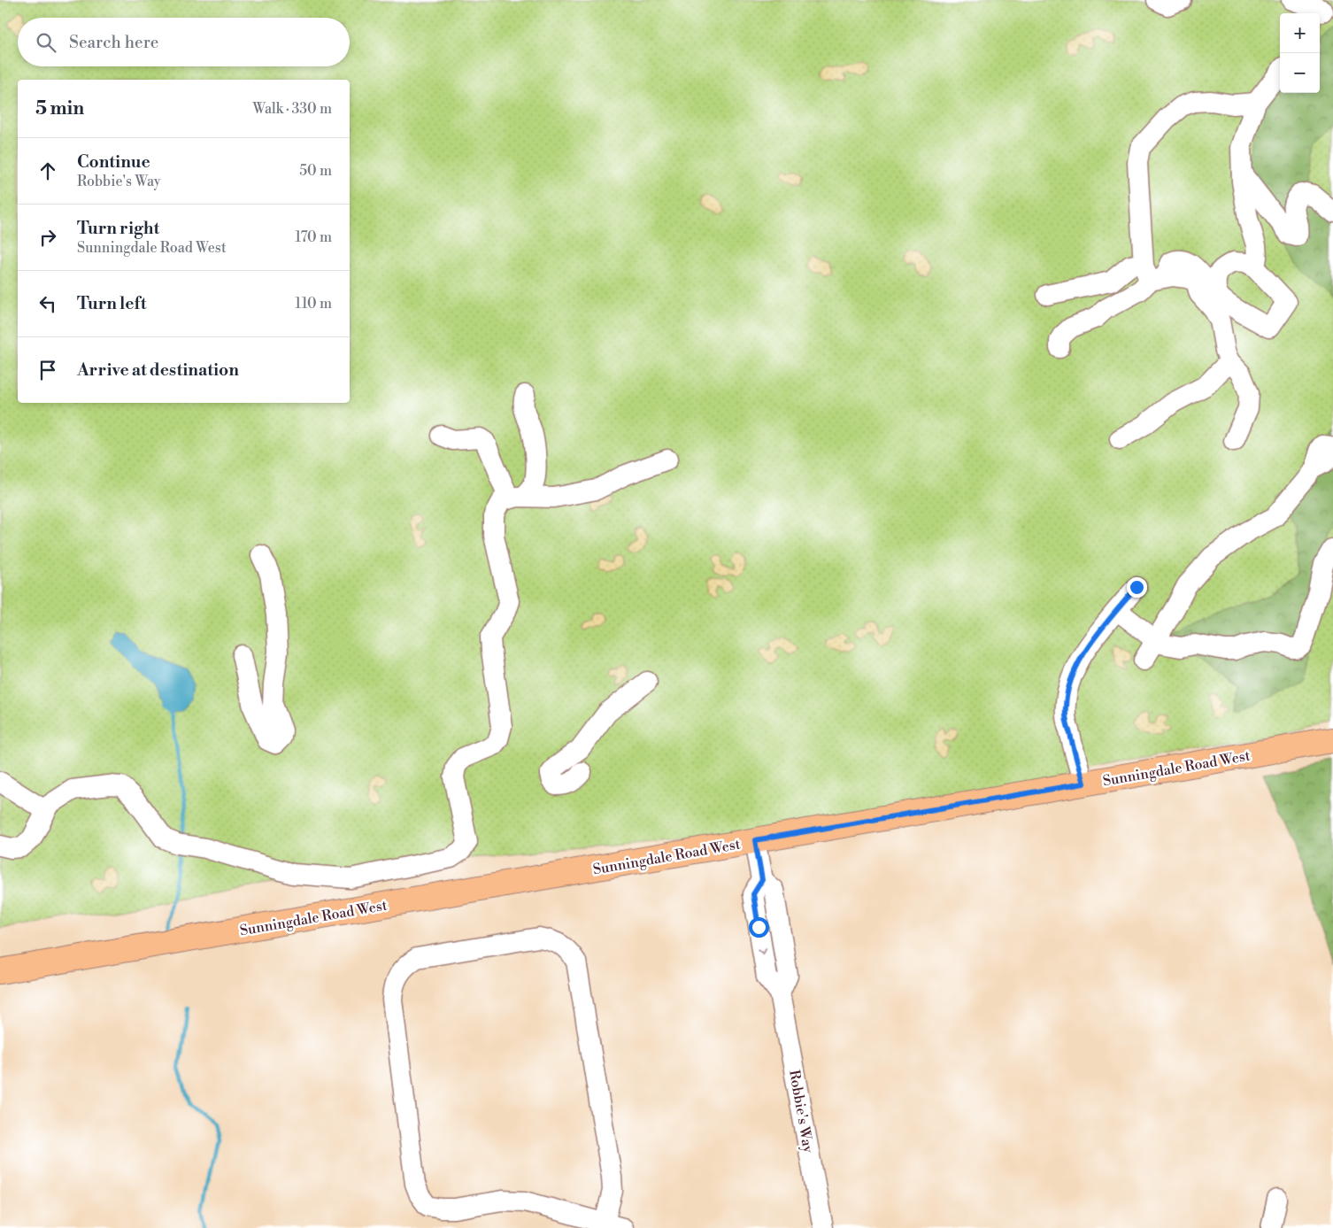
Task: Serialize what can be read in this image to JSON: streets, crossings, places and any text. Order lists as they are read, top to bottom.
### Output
{
  "streets": {
    "main road": ["Sunningdale Road West"],
    "street": ["Robbie's Way"]
  },
  "crossings": [
    ["Sunningdale Road West", "Robbie's Way"]
  ],
  "page": {
    "map_buttons": ["+", "−"],
    "search": "Search here",
    "heading": ["5 min", "Walk · 330 m"],
    "list": [
      ["Continue", "Robbie's Way", "50 m"],
      ["Turn right", "Sunningdale Road West", "170 m"],
      ["Turn left", "110 m"],
      "Arrive at destination"
    ]
  }
}
